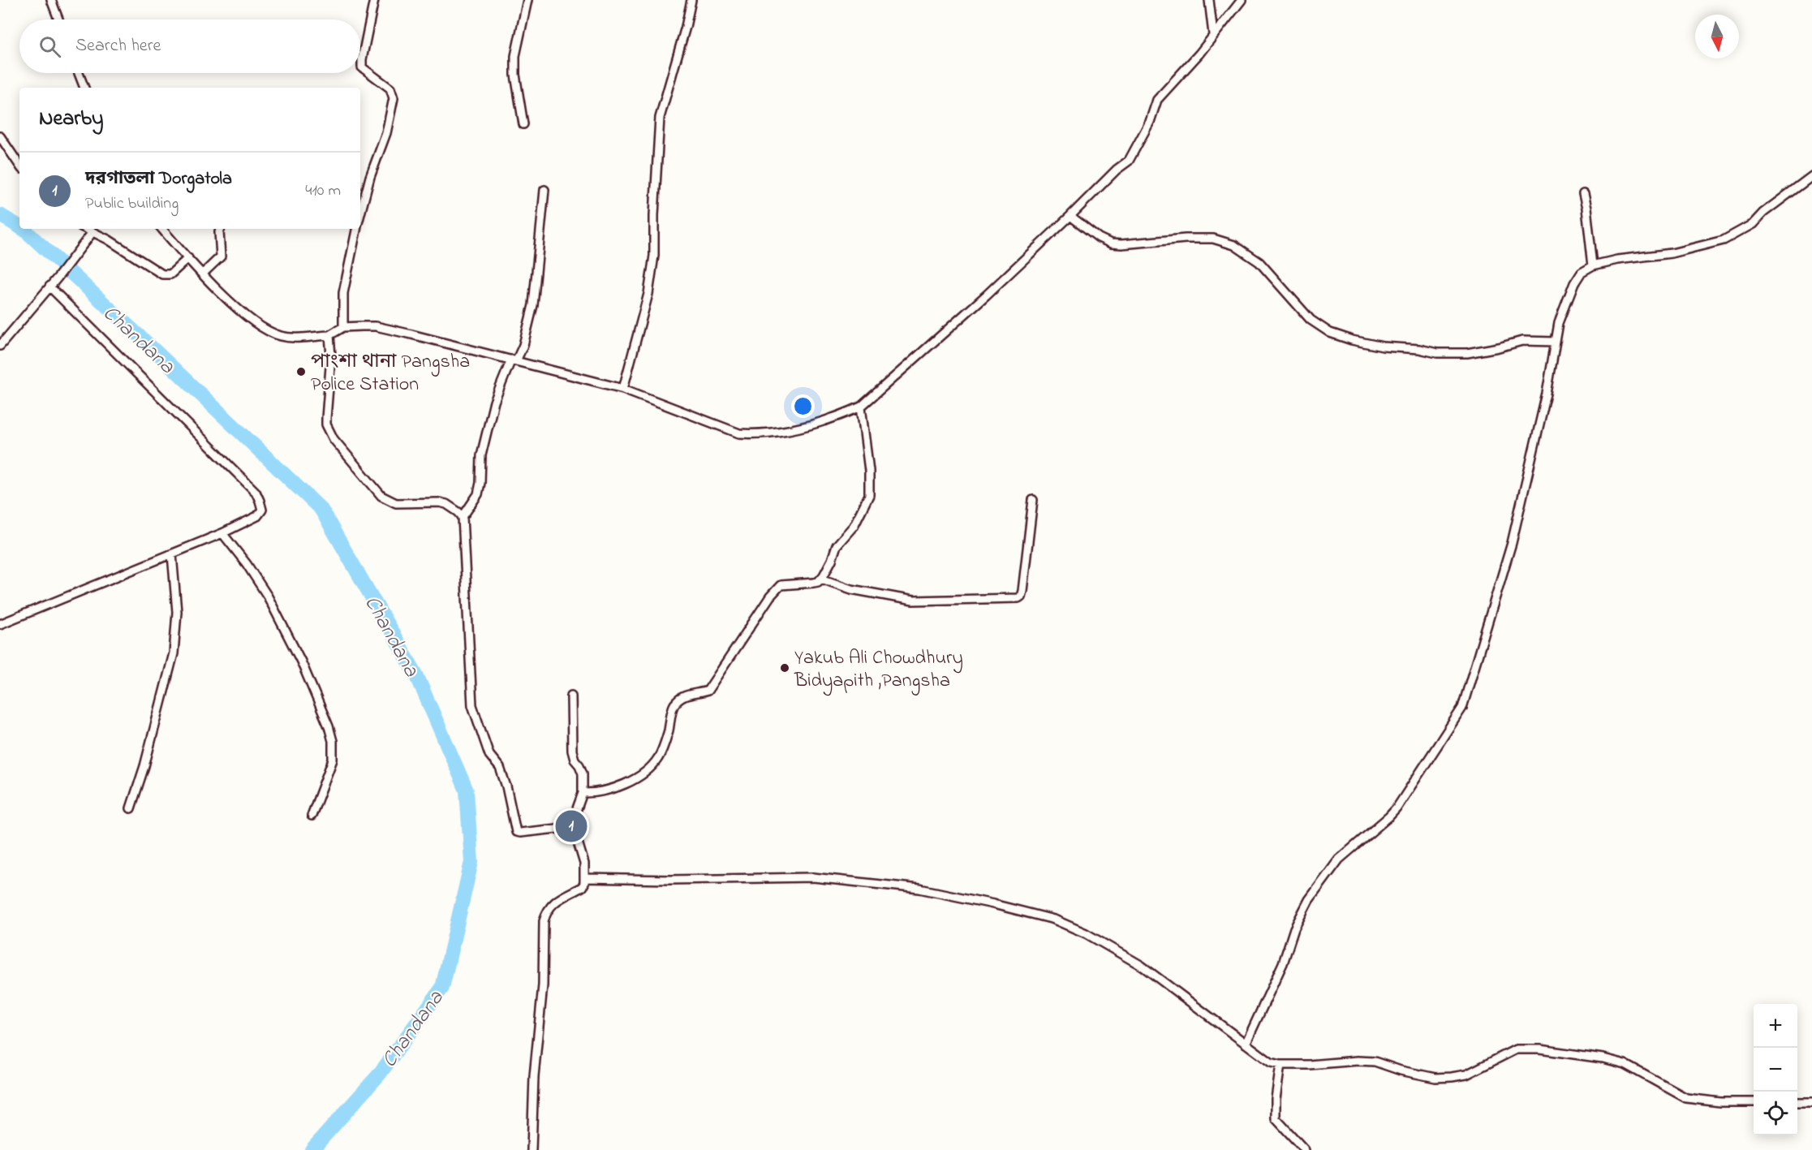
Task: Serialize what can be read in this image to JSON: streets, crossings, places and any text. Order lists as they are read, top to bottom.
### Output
{
  "water": ["Chandana"],
  "places": ["পাংশা থানা Pangsha Police Station", "Yakub Ali Chowdhury Bidyapith ,Pangsha"],
  "north": "bottom",
  "page": {
    "search": "Search here",
    "heading": "Nearby",
    "list": [
      {
        "mark": "1",
        "name": "দরগাতলা Dorgatola",
        "note": "Public building",
        "value": "410 m"
      }
    ],
    "pins": "1",
    "map_buttons": ["+", "−"]
  }
}
